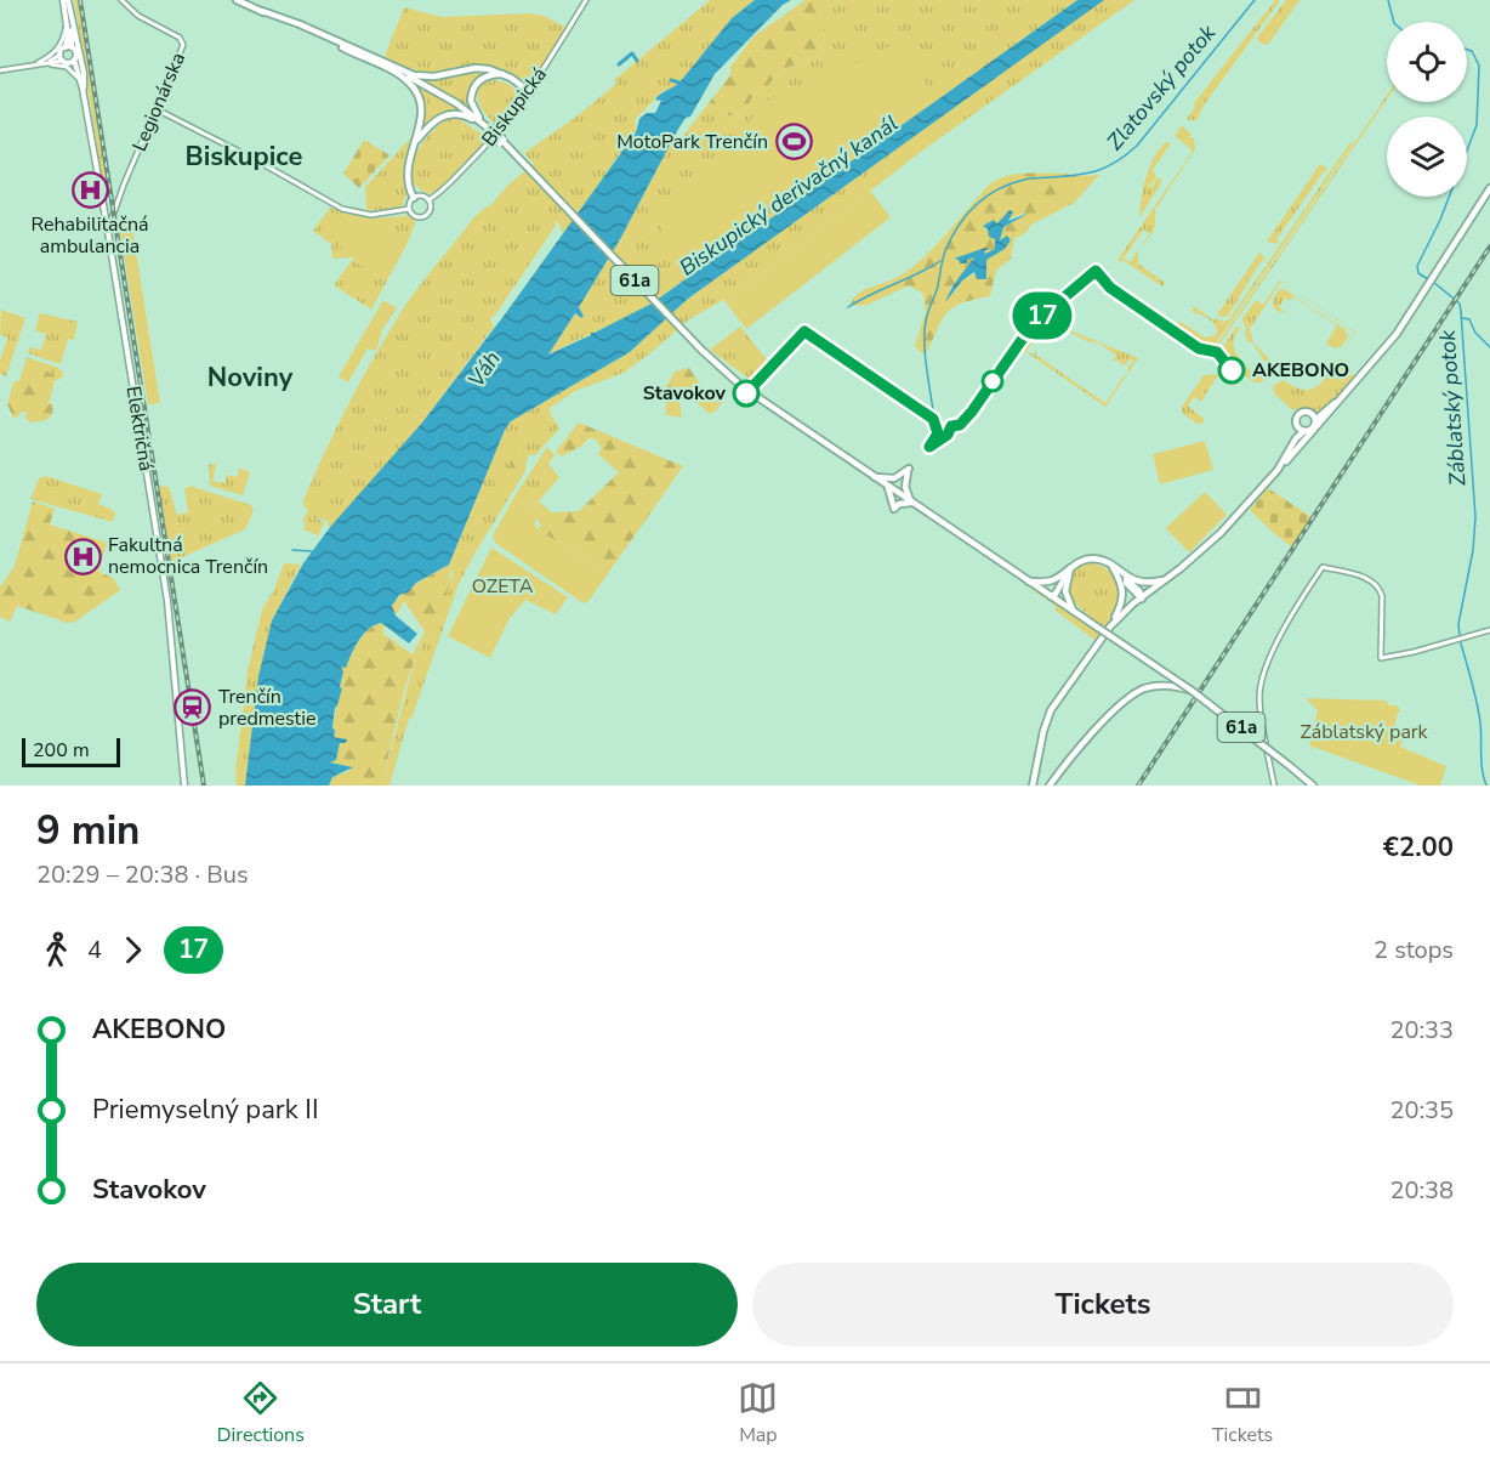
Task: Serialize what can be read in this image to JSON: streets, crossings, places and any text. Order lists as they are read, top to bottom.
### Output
{
  "streets": {
    "main road": ["61a", "Električná"],
    "street": ["Legionárska", "Biskupická"]
  },
  "crossings": [
    ["Legionárska", "Biskupická"],
    ["Legionárska", "Električná"]
  ],
  "districts": ["Biskupice", "Noviny"],
  "water": [
    "Zlatovský potok",
    "Biskupický derivačný kanál",
    "Váh",
    "Záblatský potok"
  ],
  "parks": ["OZETA", "Záblatský park"],
  "places": {
    "sports": ["MotoPark Trenčín"],
    "hospital": ["Rehabilitačná ambulancia", "Fakultná nemocnica Trenčín"],
    "other": ["AKEBONO", "Stavokov"],
    "station": ["Trenčín predmestie"]
  },
  "lines": ["bus line 17"],
  "scale_bar": "200 m",
  "page": {
    "on_map": "17",
    "scale": "200 m",
    "heading": ["9 min", "20:29 – 20:38 · Bus", "€2.00"],
    "legs": ["4", "17", "2 stops"],
    "list": [
      {
        "name": "AKEBONO",
        "value": "20:33"
      },
      {
        "name": "Priemyselný park II",
        "value": "20:35"
      },
      {
        "name": "Stavokov",
        "value": "20:38"
      }
    ],
    "buttons": ["Start", "Tickets"],
    "tabs": ["Directions", "Map", "Tickets"]
  }
}
